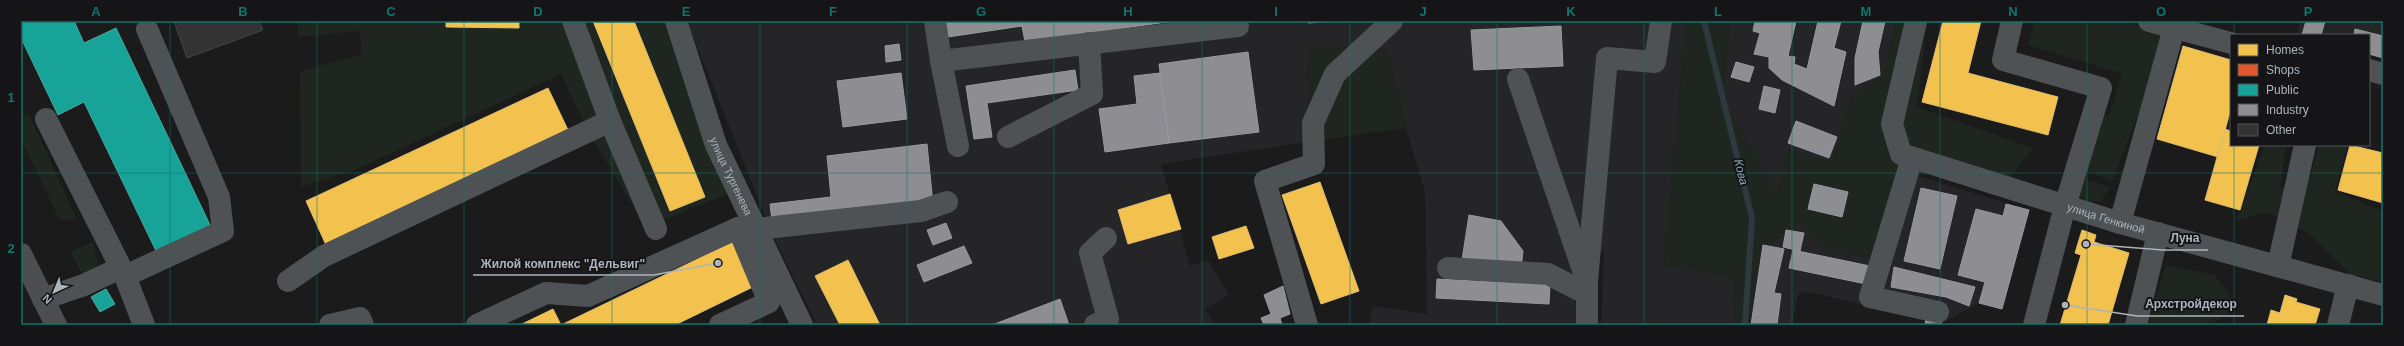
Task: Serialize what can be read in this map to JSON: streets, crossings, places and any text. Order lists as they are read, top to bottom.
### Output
{
  "streets": {
    "street": ["улица Тургенева", "улица Генкиной"]
  },
  "water": ["Кова"],
  "places": ["Луна", "Жилой комплекс \"Дельвиг\"", "Архстройдекор"],
  "legend": [
    "Homes",
    "Shops",
    "Public",
    "Industry",
    "Other"
  ],
  "north": "bottom left",
  "grid": {
    "columns": [
      "A",
      "B",
      "C",
      "D",
      "E",
      "F",
      "G",
      "H",
      "I",
      "J",
      "K",
      "L",
      "M",
      "N",
      "O",
      "P"
    ],
    "rows": ["1", "2"]
  }
}
